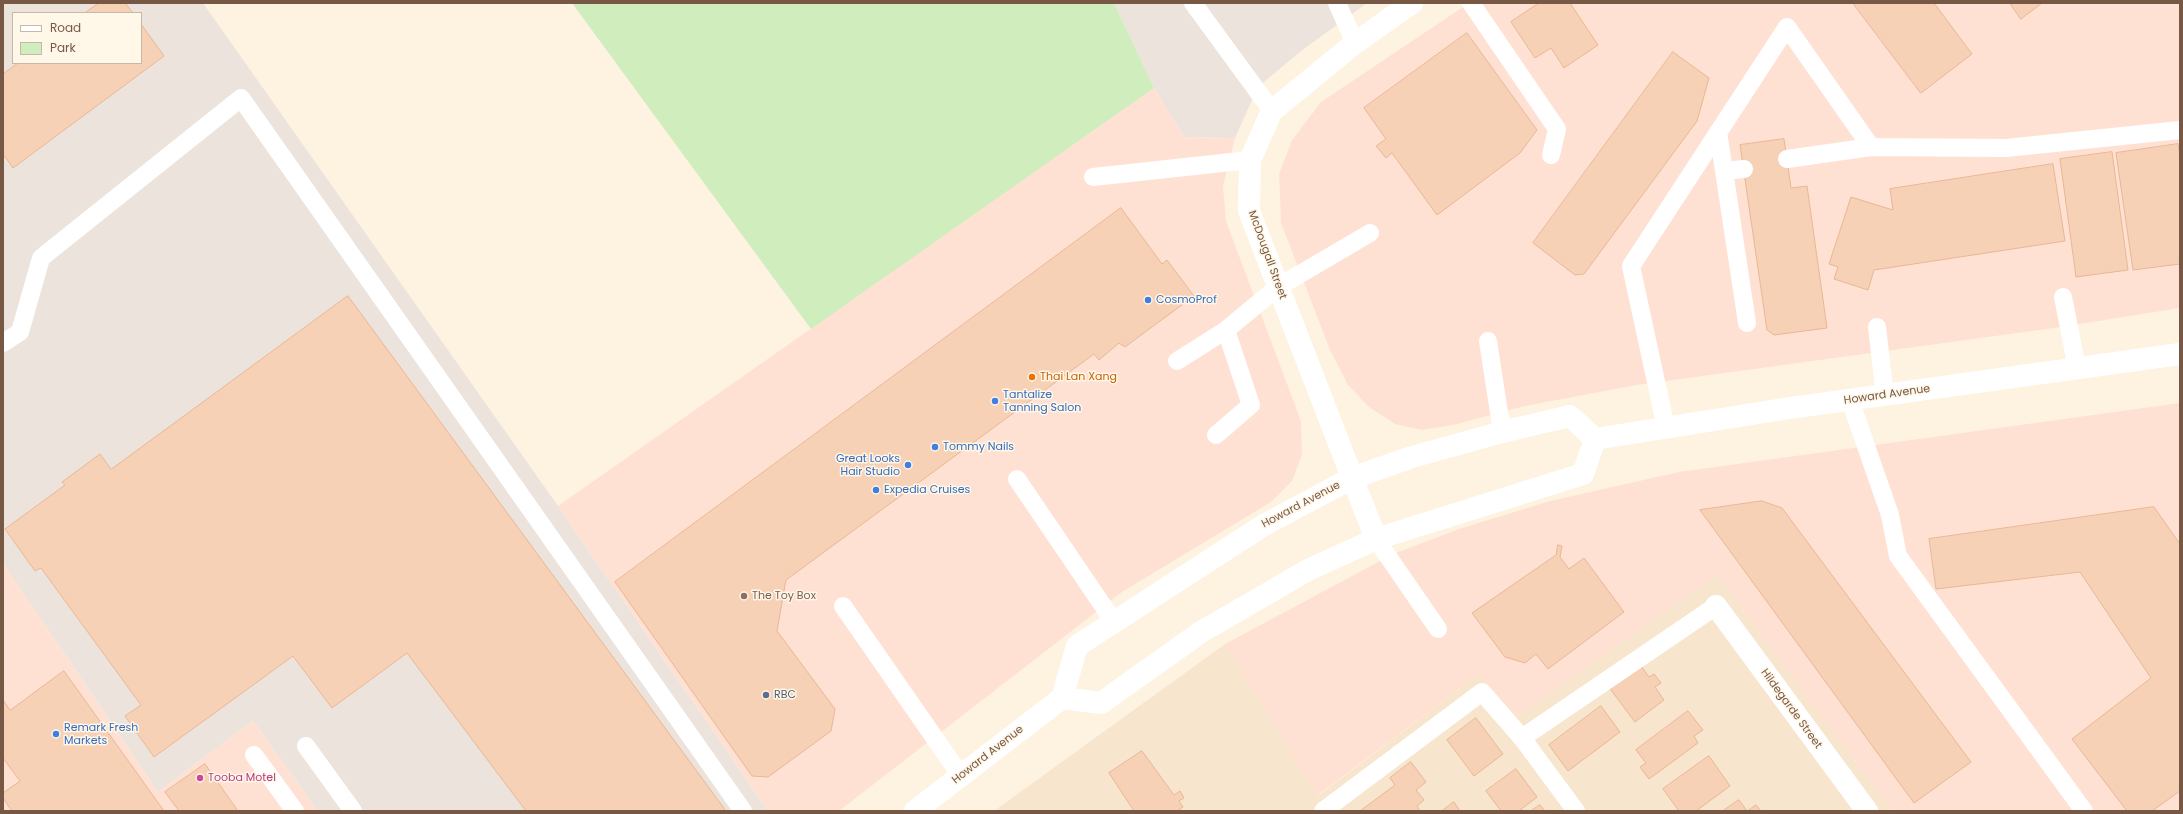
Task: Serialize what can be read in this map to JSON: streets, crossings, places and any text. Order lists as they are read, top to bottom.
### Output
{
  "streets": {
    "main road": ["McDougall Street", "Howard Avenue", "Hildegarde Street"]
  },
  "crossings": [
    ["McDougall Street", "Howard Avenue"]
  ],
  "places": [
    "CosmoProf",
    "Thai Lan Xang",
    "Tantalize Tanning Salon",
    "Tommy Nails",
    "Great Looks Hair Studio",
    "Expedia Cruises",
    "The Toy Box",
    "RBC",
    "Remark Fresh Markets",
    "Tooba Motel"
  ],
  "legend": ["Road", "Park"]
}
